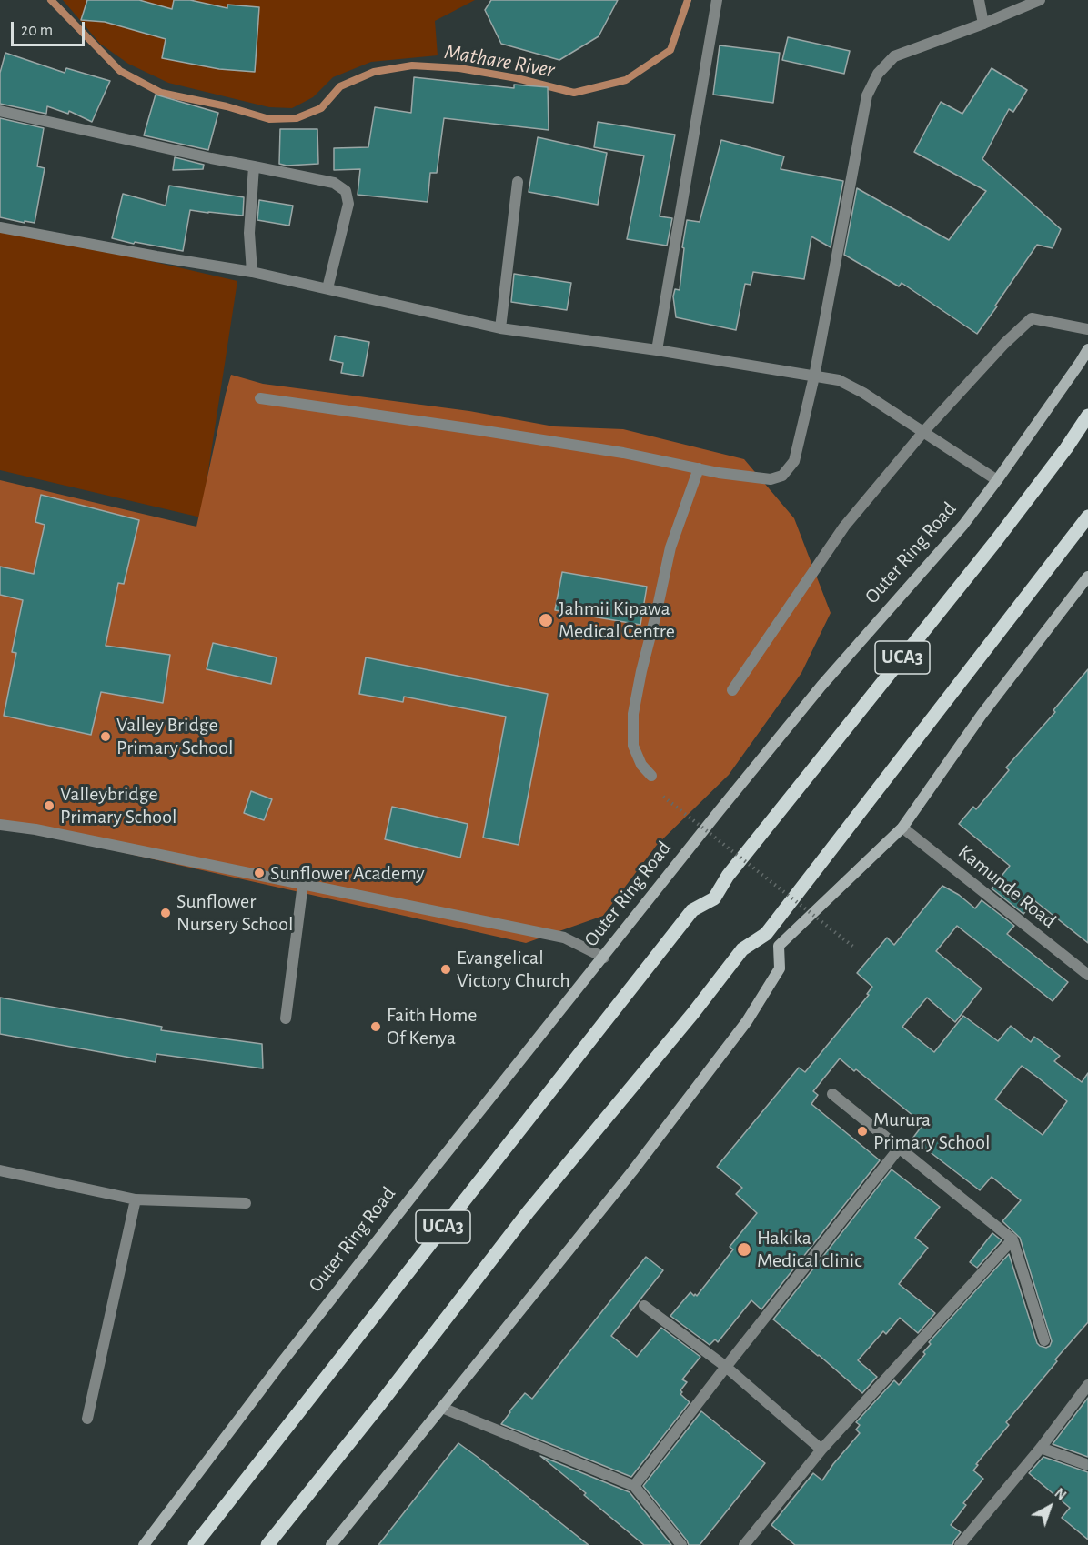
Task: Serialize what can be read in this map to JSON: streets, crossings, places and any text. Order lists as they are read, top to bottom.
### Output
{
  "streets": {
    "main road": ["Outer Ring Road", "UCA3"],
    "street": ["Kamunde Road"]
  },
  "water": ["Mathare River"],
  "places": [
    "Jahmii Kipawa Medical Centre",
    "Valley Bridge Primary School",
    "Valleybridge Primary School",
    "Sunflower Academy",
    "Sunflower Nursery School",
    "Evangelical Victory Church",
    "Faith Home Of Kenya",
    "Murura Primary School",
    "Hakika Medical clinic"
  ],
  "scale_bar": "20 m",
  "north": "top right"
}
